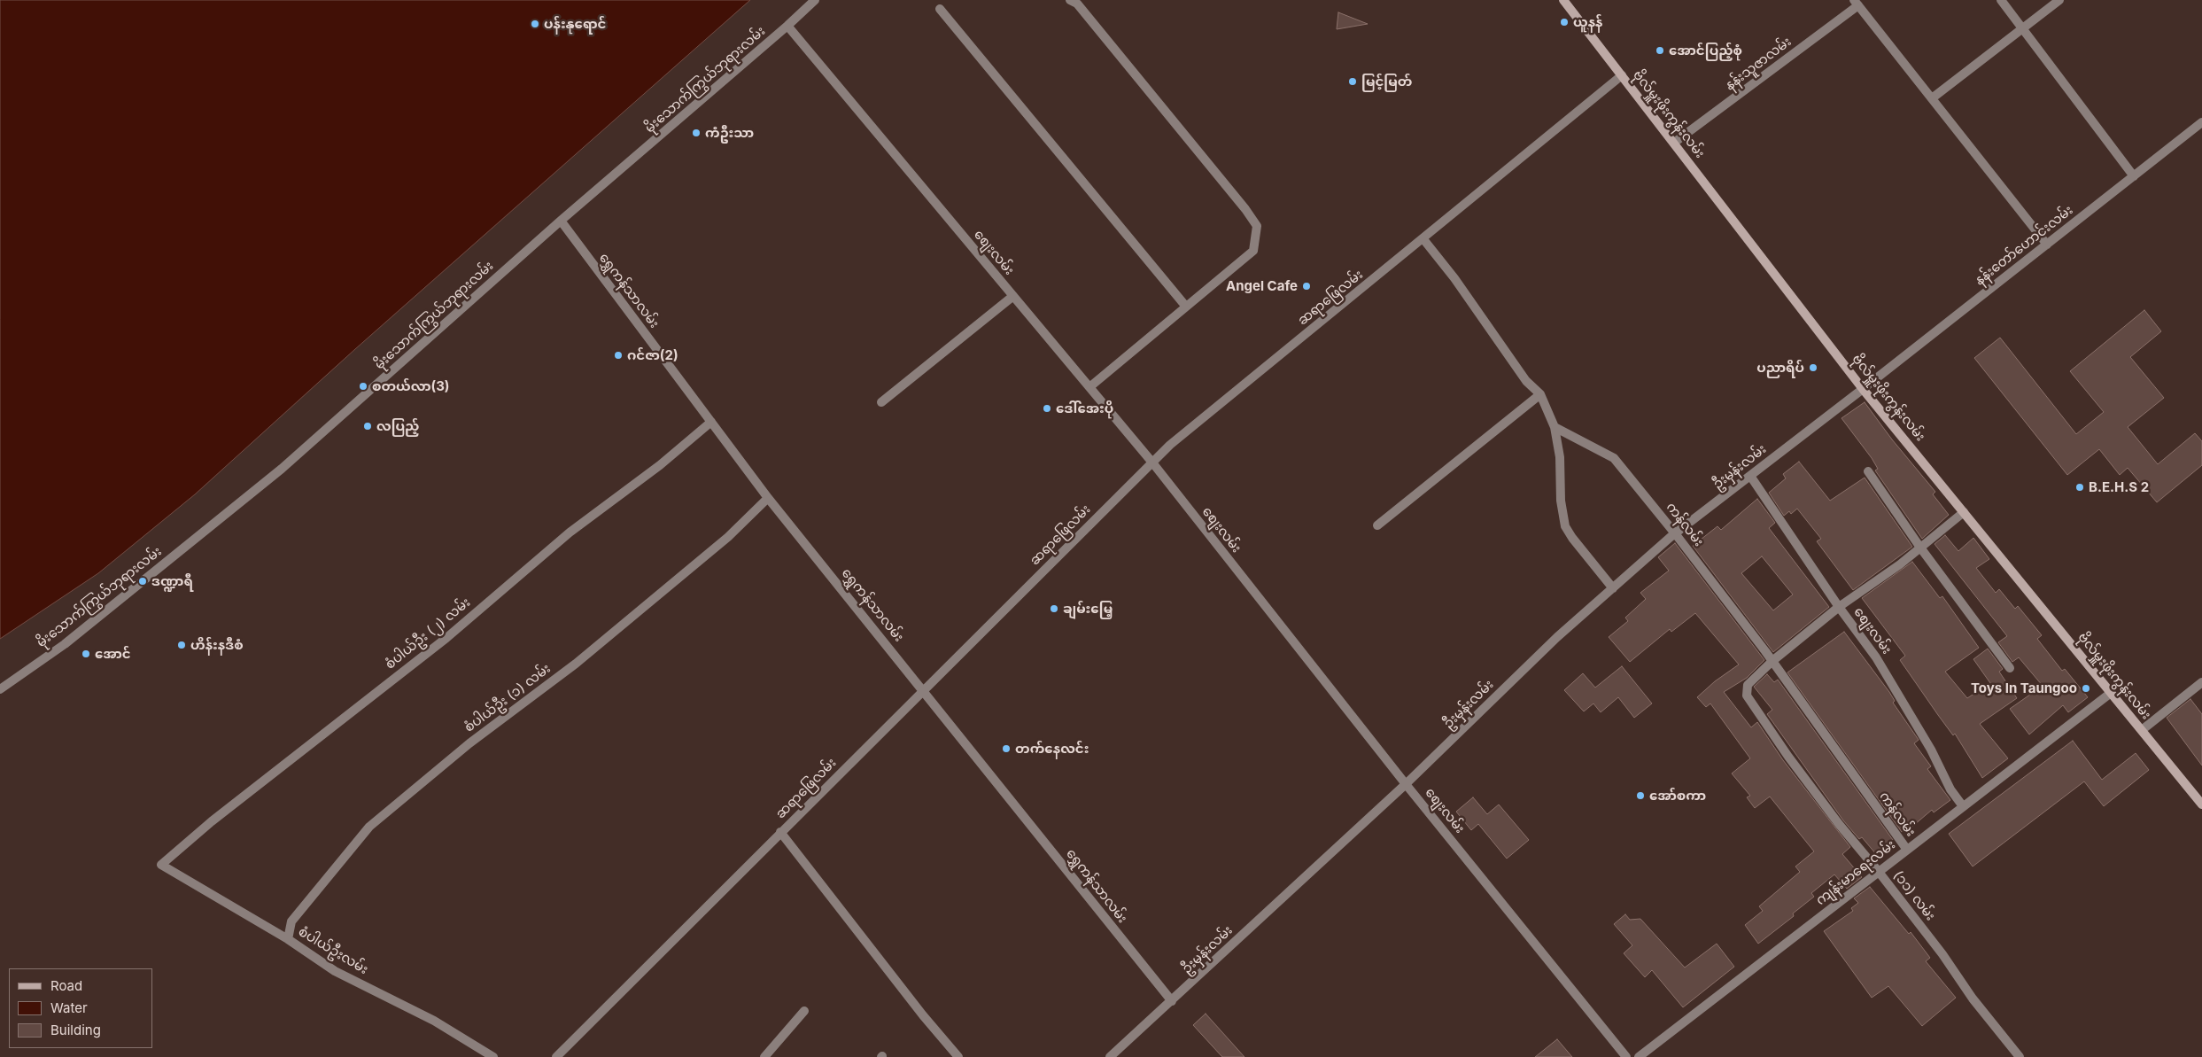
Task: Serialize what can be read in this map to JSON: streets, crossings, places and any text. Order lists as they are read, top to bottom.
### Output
{
  "streets": {
    "street": [
      "နန်းသူဇာလမ်း",
      "မိုးသောက်ကြွယ်ဘုရားလမ်း",
      "ဗိုလ်မှူးဖိုးကွန်းလမ်း",
      "နန်းတော်ဟောင်းလမ်း",
      "စျေးလမ်း",
      "‌ရွှေကန်သာလမ်း",
      "ဆရာဖြေလမ်း",
      "ဦးမှန်းလမ်း",
      "ကန်လမ်း",
      "စံပါယ်ဦး (၂) လမ်း",
      "စံပါယ်ဦး (၁) လမ်း",
      "ကျန်းမာရေးလမ်း",
      "(၁၁) လမ်း",
      "စံပါယ်ဦးလမ်း"
    ]
  },
  "crossings": [
    ["နန်းသူဇာလမ်း", "ဗိုလ်မှူးဖိုးကွန်းလမ်း"],
    ["မိုးသောက်ကြွယ်ဘုရားလမ်း", "စျေးလမ်း"],
    ["မိုးသောက်ကြွယ်ဘုရားလမ်း", "‌ရွှေကန်သာလမ်း"],
    ["ဗိုလ်မှူးဖိုးကွန်းလမ်း", "နန်းတော်ဟောင်းလမ်း"],
    ["ဗိုလ်မှူးဖိုးကွန်းလမ်း", "ဆရာဖြေလမ်း"],
    ["ဗိုလ်မှူးဖိုးကွန်းလမ်း", "ဦးမှန်းလမ်း"],
    ["ဗိုလ်မှူးဖိုးကွန်းလမ်း", "ကျန်းမာရေးလမ်း"],
    ["နန်းတော်ဟောင်းလမ်း", "ဦးမှန်းလမ်း"],
    ["စျေးလမ်း", "ဆရာဖြေလမ်း"],
    ["စျေးလမ်း", "ဦးမှန်းလမ်း"],
    ["စျေးလမ်း", "ကျန်းမာရေးလမ်း"],
    ["‌ရွှေကန်သာလမ်း", "ဆရာဖြေလမ်း"],
    ["‌ရွှေကန်သာလမ်း", "ဦးမှန်းလမ်း"],
    ["‌ရွှေကန်သာလမ်း", "စံပါယ်ဦး (၂) လမ်း"],
    ["‌ရွှေကန်သာလမ်း", "စံပါယ်ဦး (၁) လမ်း"],
    ["ဦးမှန်းလမ်း", "ကန်လမ်း"],
    ["ကန်လမ်း", "ကျန်းမာရေးလမ်း"],
    ["ကန်လမ်း", "(၁၁) လမ်း"],
    ["စံပါယ်ဦး (၂) လမ်း", "စံပါယ်ဦးလမ်း"],
    ["စံပါယ်ဦး (၁) လမ်း", "စံပါယ်ဦးလမ်း"],
    ["ကျန်းမာရေးလမ်း", "(၁၁) လမ်း"]
  ],
  "places": [
    "ယူနန်",
    "ပန်းနုရောင်",
    "အောင်ပြည့်စုံ",
    "မြင့်မြတ်",
    "ကံဦးသာ",
    "Angel Cafe",
    "ဂင်ဇာ(2)",
    "ပညာရိပ်",
    "စတယ်လာ(3)",
    "ဒေါ်အေးပို",
    "လပြည့်",
    "B.E.H.S 2",
    "ဒဏ္ဍာရီ",
    "ချမ်းမြေ့",
    "ဟိန်းနဒီစံ",
    "အောင်",
    "Toys In Taungoo",
    "တက်နေလင်း",
    "အော်စကာ"
  ],
  "legend": ["Road", "Water", "Building"]
}
